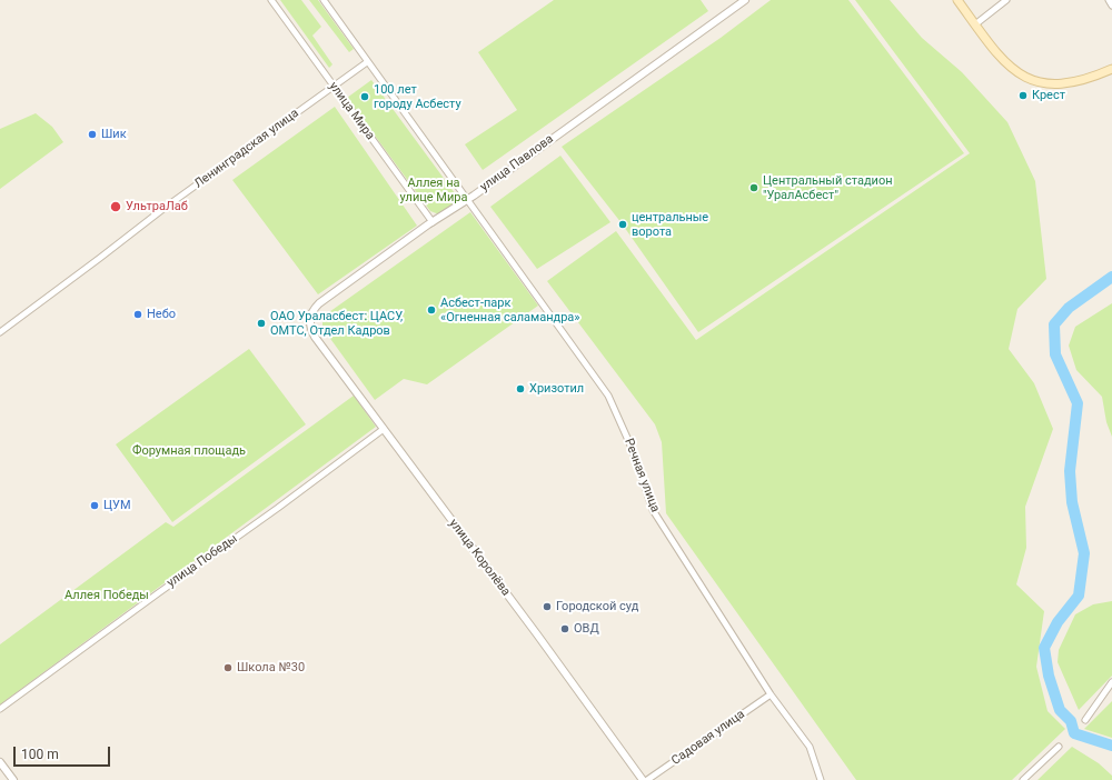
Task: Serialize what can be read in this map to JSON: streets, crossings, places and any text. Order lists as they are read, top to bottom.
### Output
{
  "streets": {
    "street": [
      "улица Мира",
      "Ленинградская улица",
      "улица Павлова",
      "Речная улица",
      "улица Королёва",
      "улица Победы",
      "Садовая улица"
    ]
  },
  "crossings": [
    ["улица Мира", "Ленинградская улица"],
    ["улица Мира", "улица Павлова"],
    ["улица Павлова", "Речная улица"],
    ["улица Павлова", "улица Королёва"],
    ["Речная улица", "Садовая улица"],
    ["улица Королёва", "улица Победы"]
  ],
  "parks": ["Аллея на улице Мира", "Форумная площадь", "Аллея Победы"],
  "places": [
    "Крест",
    "100 лет городу Асбесту",
    "Шик",
    "Центральный стадион \"УралАсбест\"",
    "УльтраЛаб",
    "центральные ворота",
    "Асбест-парк «Огненная саламандра»",
    "Небо",
    "ОАО Ураласбест: ЦАСУ, ОМТС, Отдел Кадров",
    "Хризотил",
    "ЦУМ",
    "Городской суд",
    "ОВД",
    "Школа №30"
  ],
  "scale_bar": "100 m"
}
